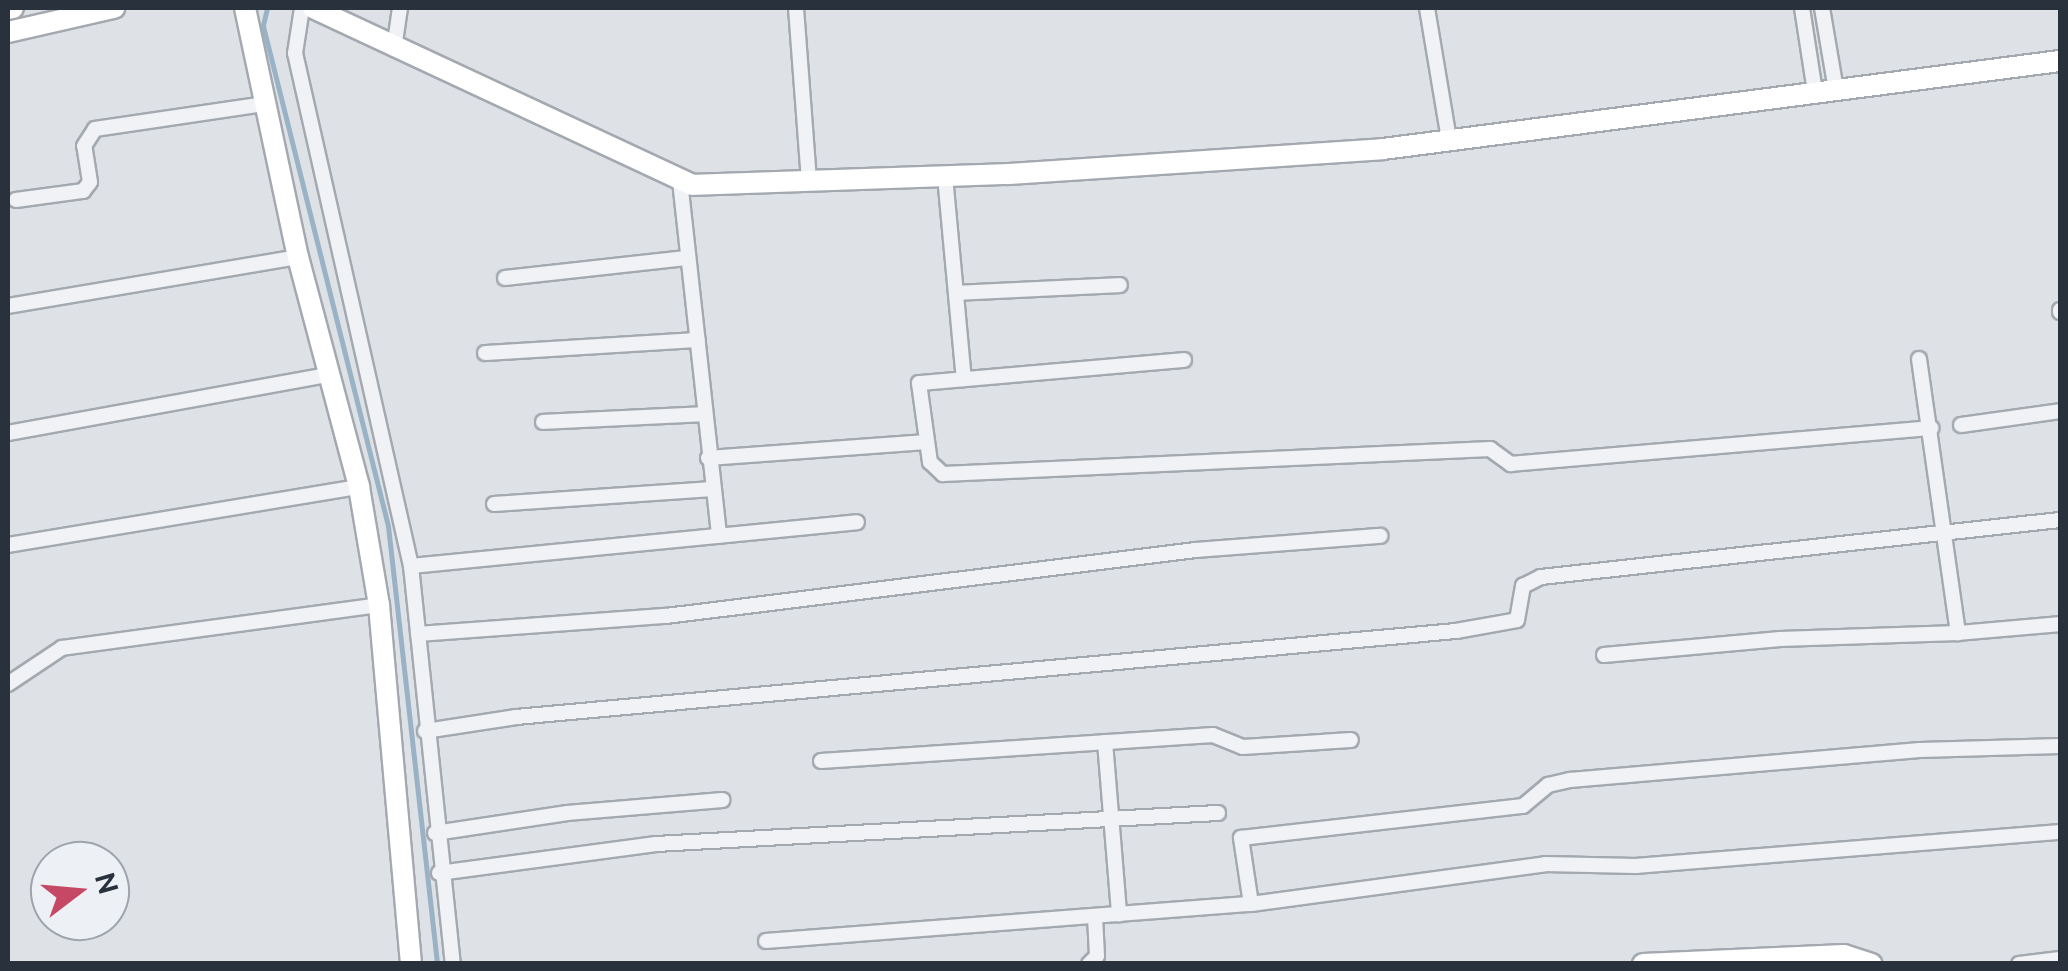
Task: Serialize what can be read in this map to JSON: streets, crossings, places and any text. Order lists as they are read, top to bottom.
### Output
{
  "north": "right"
}
